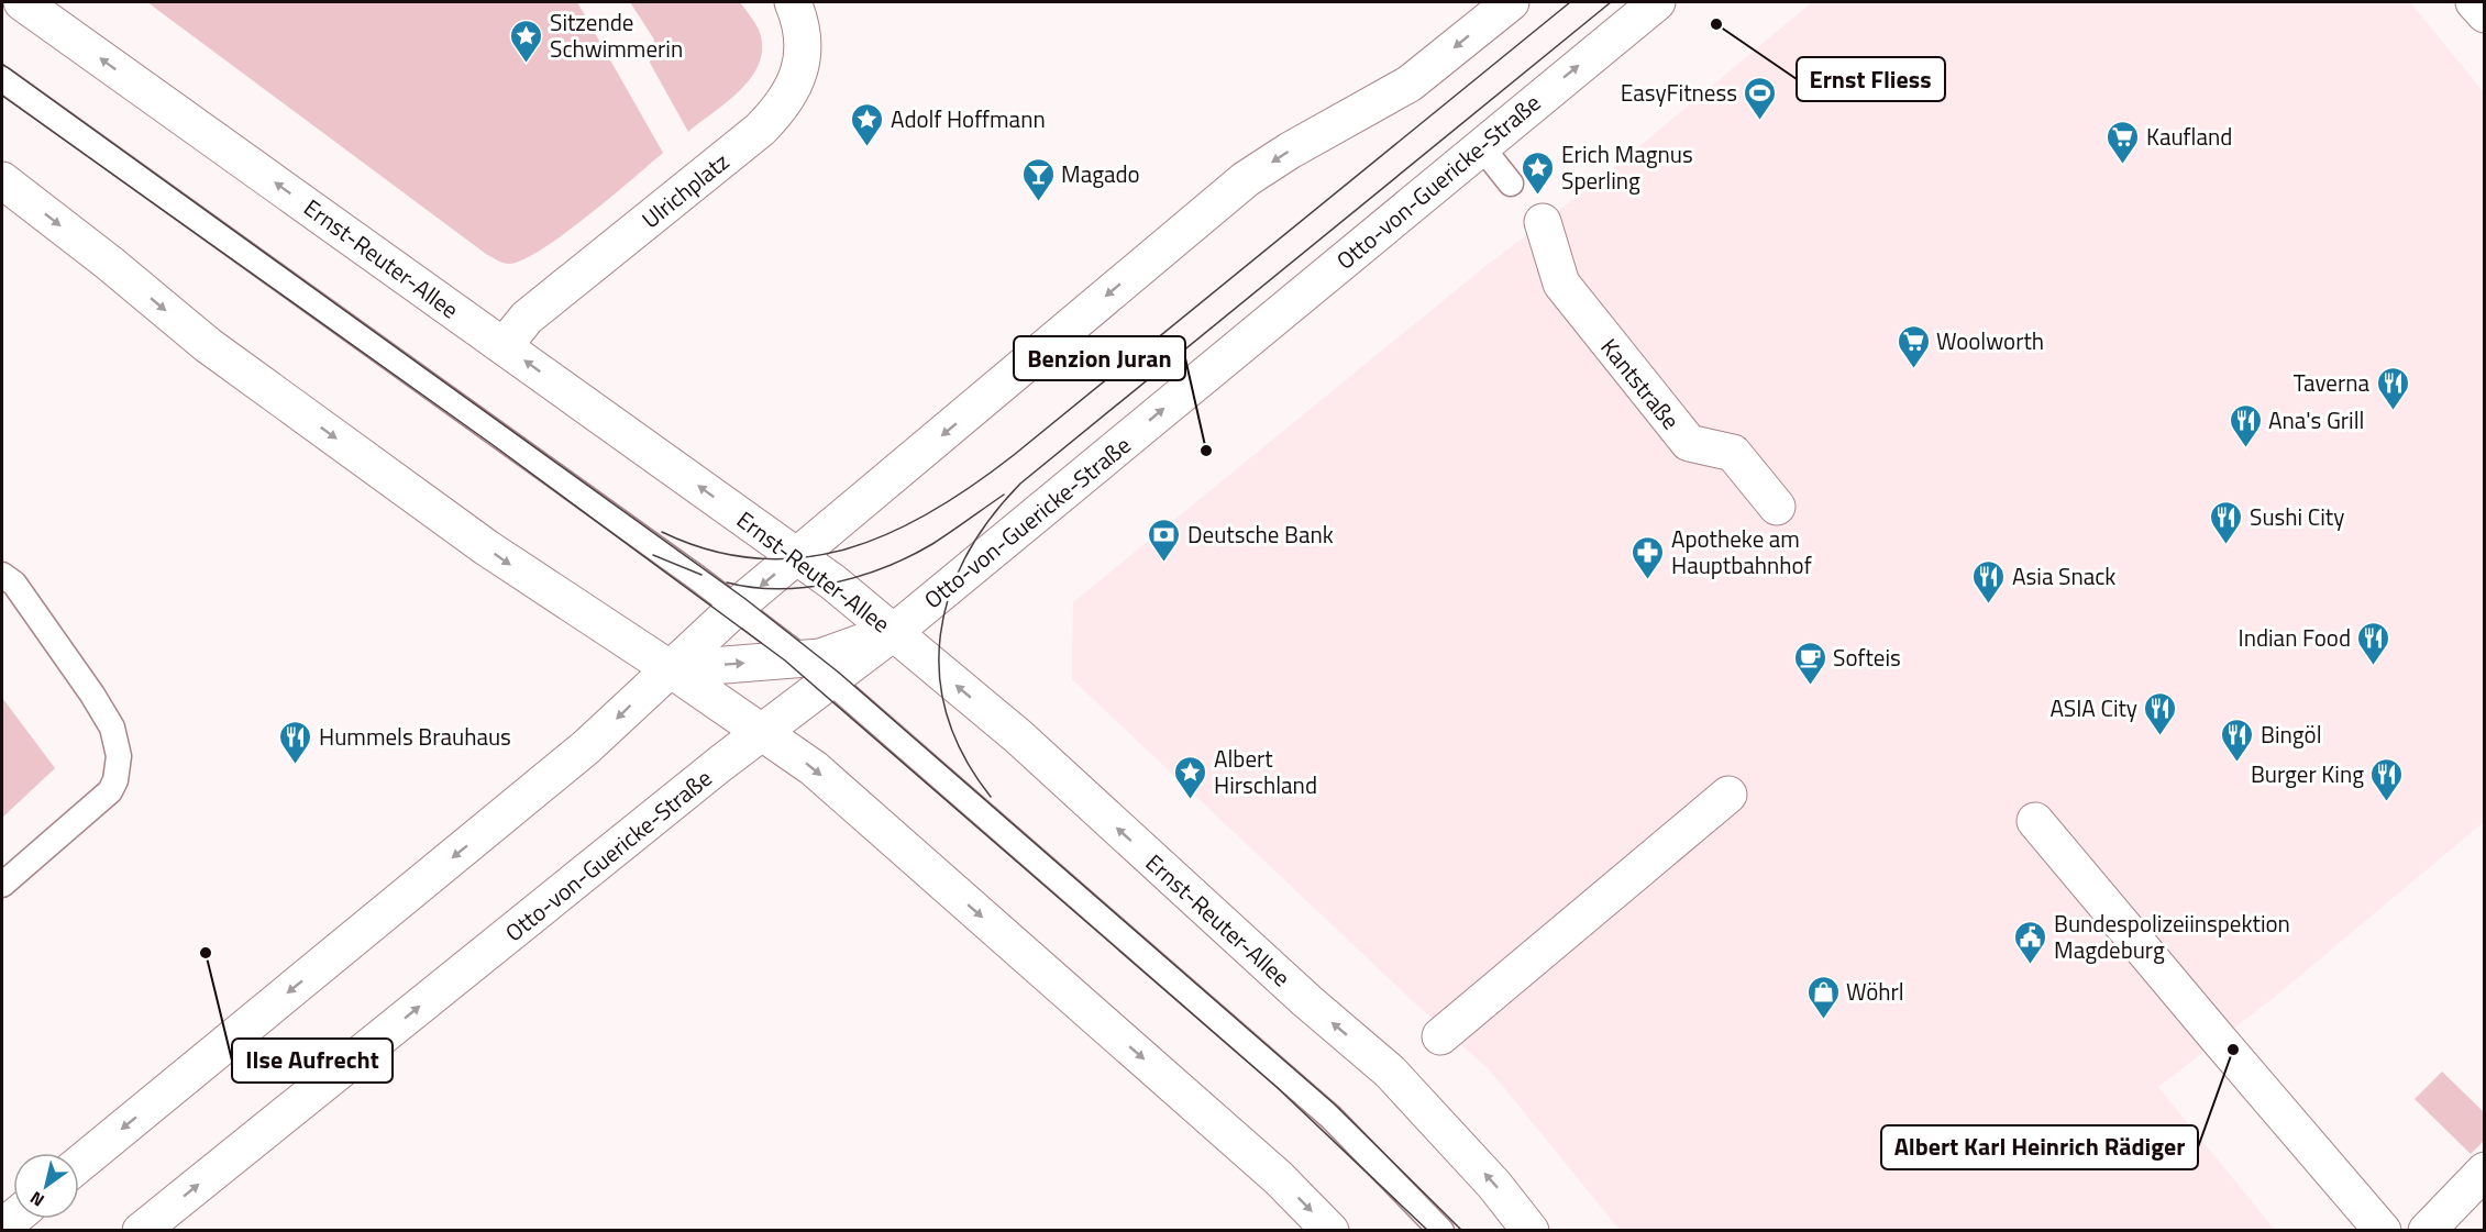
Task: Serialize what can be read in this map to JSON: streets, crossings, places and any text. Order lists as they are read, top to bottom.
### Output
{
  "streets": {
    "street": [
      "Otto-von-Guericke-Straße",
      "Ulrichplatz",
      "Ernst-Reuter-Allee",
      "Kantstraße"
    ]
  },
  "crossings": [
    ["Otto-von-Guericke-Straße", "Ernst-Reuter-Allee"],
    ["Ulrichplatz", "Ernst-Reuter-Allee"]
  ],
  "places": {
    "other": [
      "Ernst Fliess",
      "Benzion Juran",
      "Ilse Aufrecht",
      "Albert Karl Heinrich Rädiger"
    ],
    "place": [
      "Sitzende Schwimmerin",
      "Adolf Hoffmann",
      "Erich Magnus Sperling",
      "Albert Hirschland"
    ],
    "sports": ["EasyFitness"],
    "supermarket": ["Kaufland", "Woolworth"],
    "bar": ["Magado"],
    "restaurant": [
      "Taverna",
      "Ana's Grill",
      "Sushi City",
      "Asia Snack",
      "Indian Food",
      "ASIA City",
      "Bingöl",
      "Hummels Brauhaus",
      "Burger King"
    ],
    "bank": ["Deutsche Bank"],
    "pharmacy": ["Apotheke am Hauptbahnhof"],
    "cafe": ["Softeis"],
    "public building": ["Bundespolizeiinspektion Magdeburg"],
    "shop": ["Wöhrl"]
  },
  "north": "bottom left"
}
